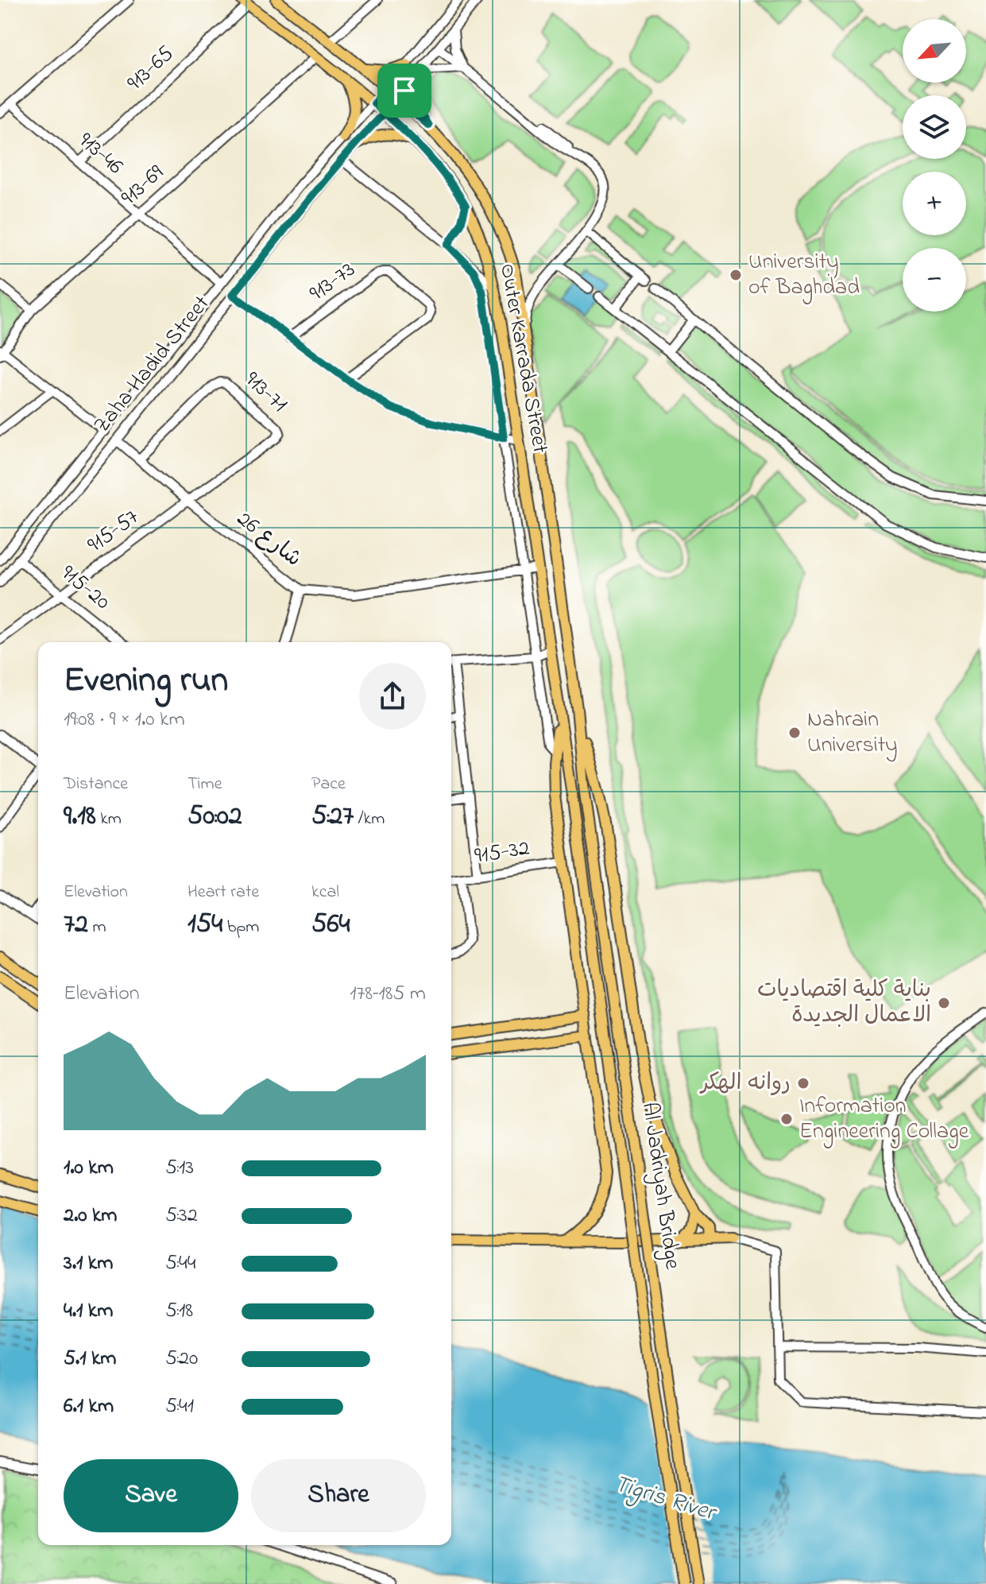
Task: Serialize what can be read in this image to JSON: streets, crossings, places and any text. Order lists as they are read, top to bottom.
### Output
{
  "streets": {
    "main road": ["Outer Karrada Street", "Al Jadriyah Bridge"],
    "street": [
      "913-65",
      "913-46",
      "913-69",
      "913-73",
      "Zaha Hadid Street",
      "913-71",
      "915-57",
      "شارع 26",
      "915-20",
      "915-32"
    ]
  },
  "crossings": [
    ["913-65", "913-46"],
    ["913-65", "Outer Karrada Street"],
    ["913-46", "913-69"],
    ["913-46", "Zaha Hadid Street"],
    ["913-69", "Outer Karrada Street"],
    ["Outer Karrada Street", "Zaha Hadid Street"],
    ["Outer Karrada Street", "شارع 26"],
    ["Outer Karrada Street", "Al Jadriyah Bridge"],
    ["Zaha Hadid Street", "شارع 26"],
    ["Zaha Hadid Street", "915-20"],
    ["913-71", "915-57"],
    ["913-71", "شارع 26"],
    ["915-57", "شارع 26"],
    ["915-57", "915-20"]
  ],
  "water": ["Tigris River"],
  "places": [
    "University of Baghdad",
    "Nahrain University",
    "بناية كلية اقتصاديات الاعمال الجديدة",
    "روانه الهكر",
    "Information Engineering Collage"
  ],
  "north": "bottom left",
  "page": {
    "map_buttons": ["+", "−"],
    "heading": ["Evening run", "19:08 · 9 × 1.0 km"],
    "stats": [
      ["Distance", "9.18 km"],
      ["Time", "50:02"],
      ["Pace", "5:27 /km"],
      ["Elevation", "72 m"],
      ["Heart rate", "154 bpm"],
      ["kcal", "564"]
    ],
    "chart": ["Elevation", "178–185 m"],
    "list": [
      {
        "name": "1.0 km",
        "note": "5:13"
      },
      {
        "name": "2.0 km",
        "note": "5:32"
      },
      {
        "name": "3.1 km",
        "note": "5:44"
      },
      {
        "name": "4.1 km",
        "note": "5:18"
      },
      {
        "name": "5.1 km",
        "note": "5:20"
      },
      {
        "name": "6.1 km",
        "note": "5:41"
      }
    ],
    "buttons": ["Save", "Share"]
  }
}
